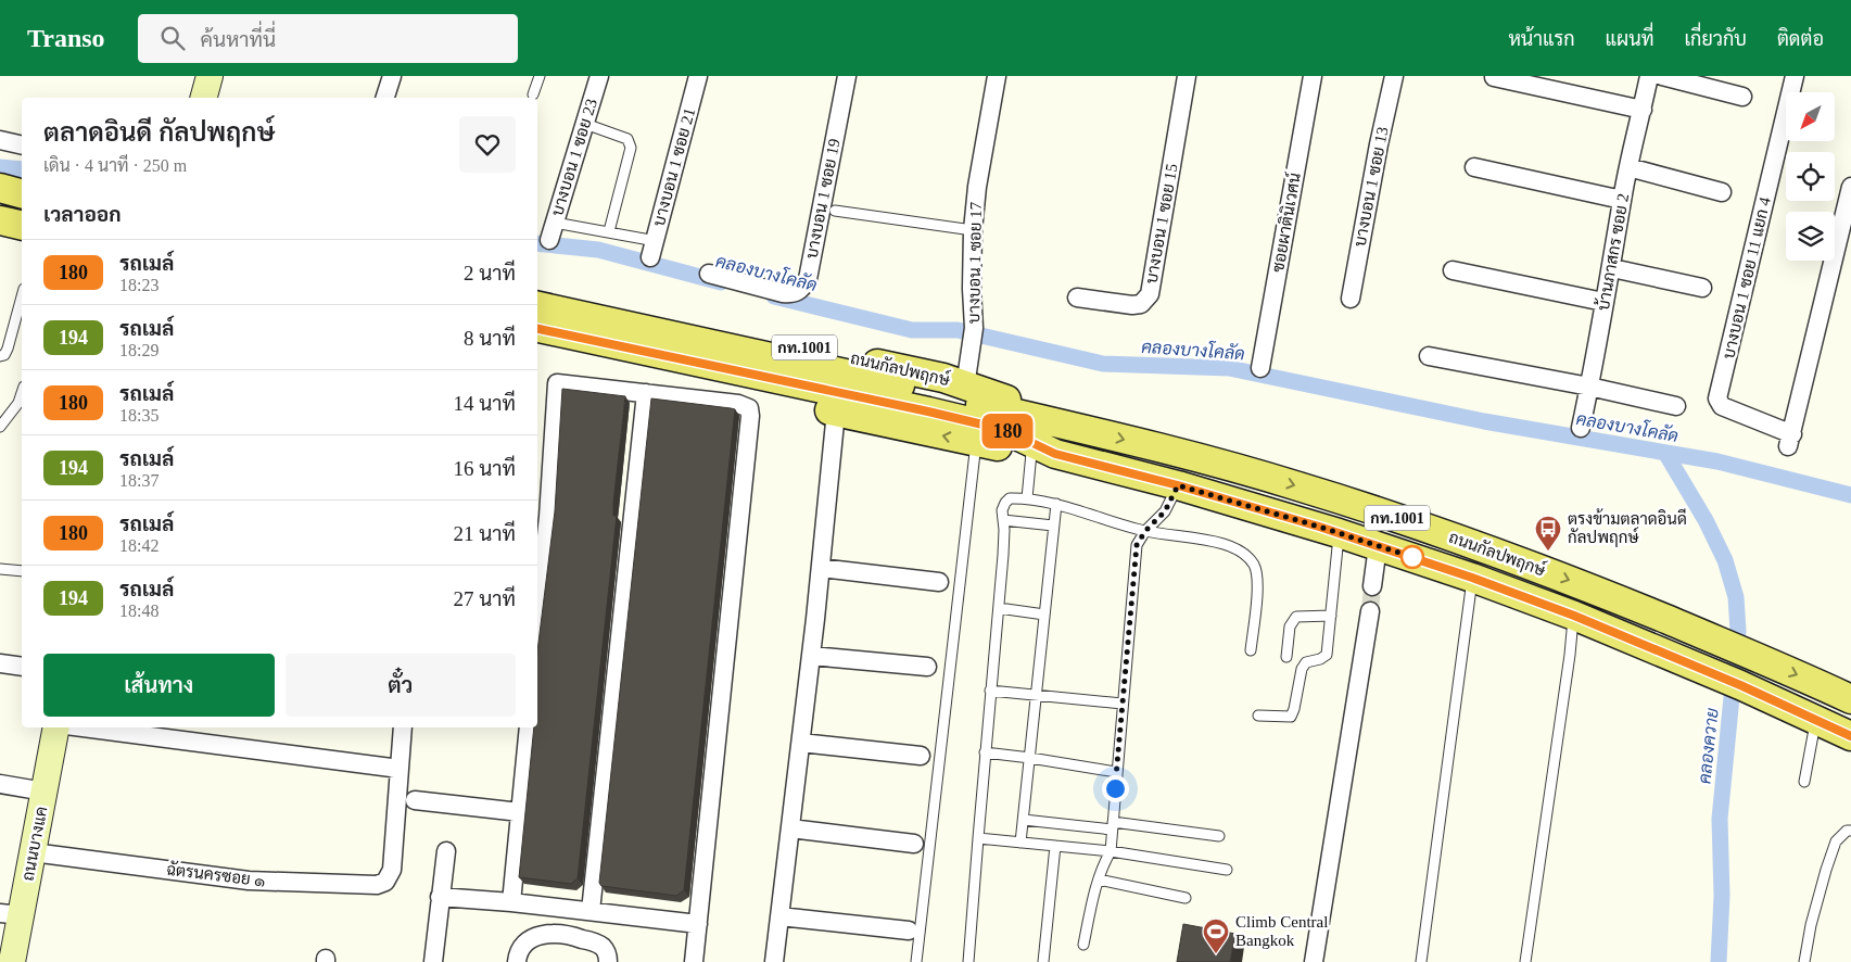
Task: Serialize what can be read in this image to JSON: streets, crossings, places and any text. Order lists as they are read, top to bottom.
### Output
{
  "streets": {
    "main road": ["กท.1001", "ถนนกัลปพฤกษ์", "ถนนบางแค"],
    "street": [
      "บางบอน 1 ซอย 23",
      "บางบอน 1 ซอย 21",
      "บางบอน 1 ซอย 13",
      "บางบอน 1 ซอย 19",
      "ซอยผาตินิเวศน์",
      "บางบอน 1 ซอย 15",
      "บ้านภาสกร ซอย 2",
      "บางบอน 1 ซอย 17",
      "บางบอน 1 ซอย 11 แยก 4",
      "ฉัตรนครซอย ๑"
    ]
  },
  "crossings": [
    ["บางบอน 1 ซอย 17", "ถนนกัลปพฤกษ์"],
    ["ถนนบางแค", "ฉัตรนครซอย ๑"]
  ],
  "water": ["คลองบางโคลัด", "คลองควาย"],
  "places": {
    "bus stop": ["ตรงข้ามตลาดอินดี กัลปพฤกษ์"],
    "sports": ["Climb Central Bangkok"]
  },
  "lines": ["bus line 180"],
  "north": "bottom left",
  "page": {
    "header": "Transo",
    "search": "ค้นหาที่นี่",
    "nav": [
      "หน้าแรก",
      "แผนที่",
      "เกี่ยวกับ",
      "ติดต่อ"
    ],
    "on_map": "180",
    "heading": [
      ["ตลาดอินดี กัลปพฤกษ์", "เดิน · 4 นาที · 250 m"],
      "เวลาออก"
    ],
    "list": [
      {
        "mark": "180",
        "name": "รถเมล์",
        "note": "18:23",
        "value": "2 นาที"
      },
      {
        "mark": "194",
        "name": "รถเมล์",
        "note": "18:29",
        "value": "8 นาที"
      },
      {
        "mark": "180",
        "name": "รถเมล์",
        "note": "18:35",
        "value": "14 นาที"
      },
      {
        "mark": "194",
        "name": "รถเมล์",
        "note": "18:37",
        "value": "16 นาที"
      },
      {
        "mark": "180",
        "name": "รถเมล์",
        "note": "18:42",
        "value": "21 นาที"
      },
      {
        "mark": "194",
        "name": "รถเมล์",
        "note": "18:48",
        "value": "27 นาที"
      }
    ],
    "buttons": ["เส้นทาง", "ตั๋ว"]
  }
}
